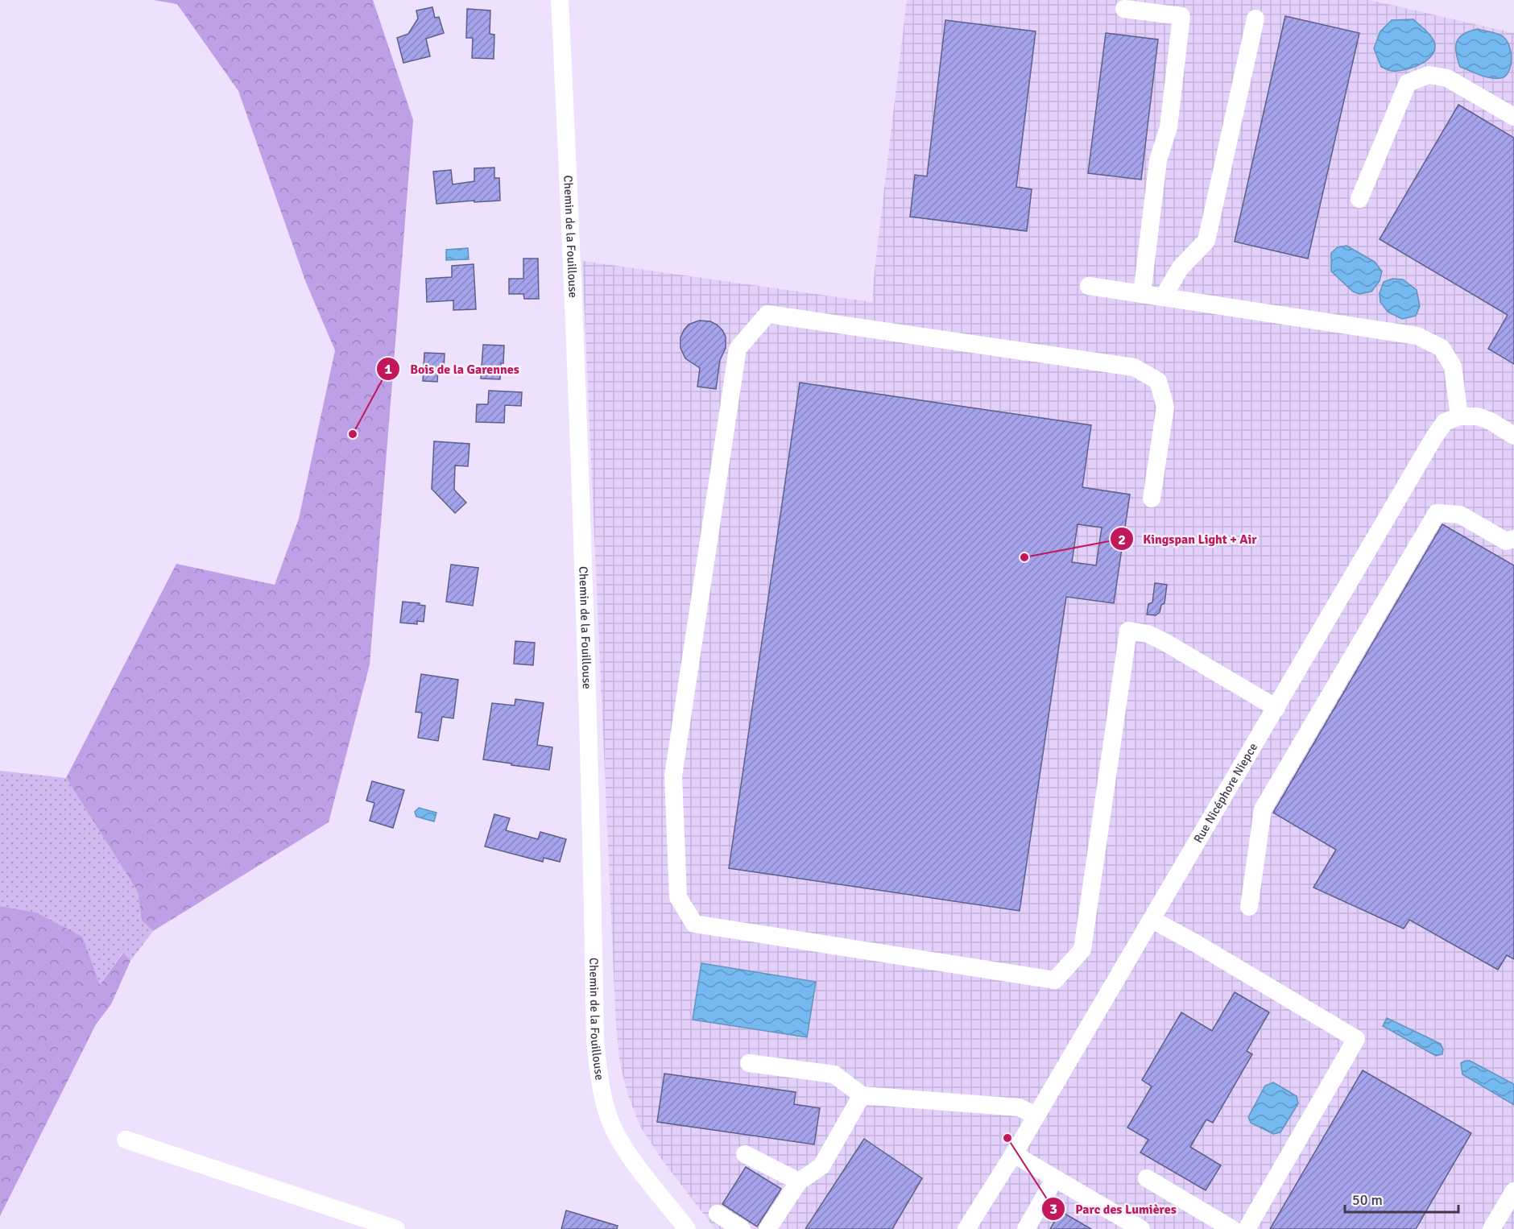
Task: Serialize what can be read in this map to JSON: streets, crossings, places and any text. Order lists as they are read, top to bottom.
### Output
{
  "streets": {
    "street": ["Chemin de la Fouillouse", "Rue Nicéphore Niepce"]
  },
  "places": ["Bois de la Garennes", "Kingspan Light + Air", "Parc des Lumières"],
  "scale_bar": "50 m"
}
